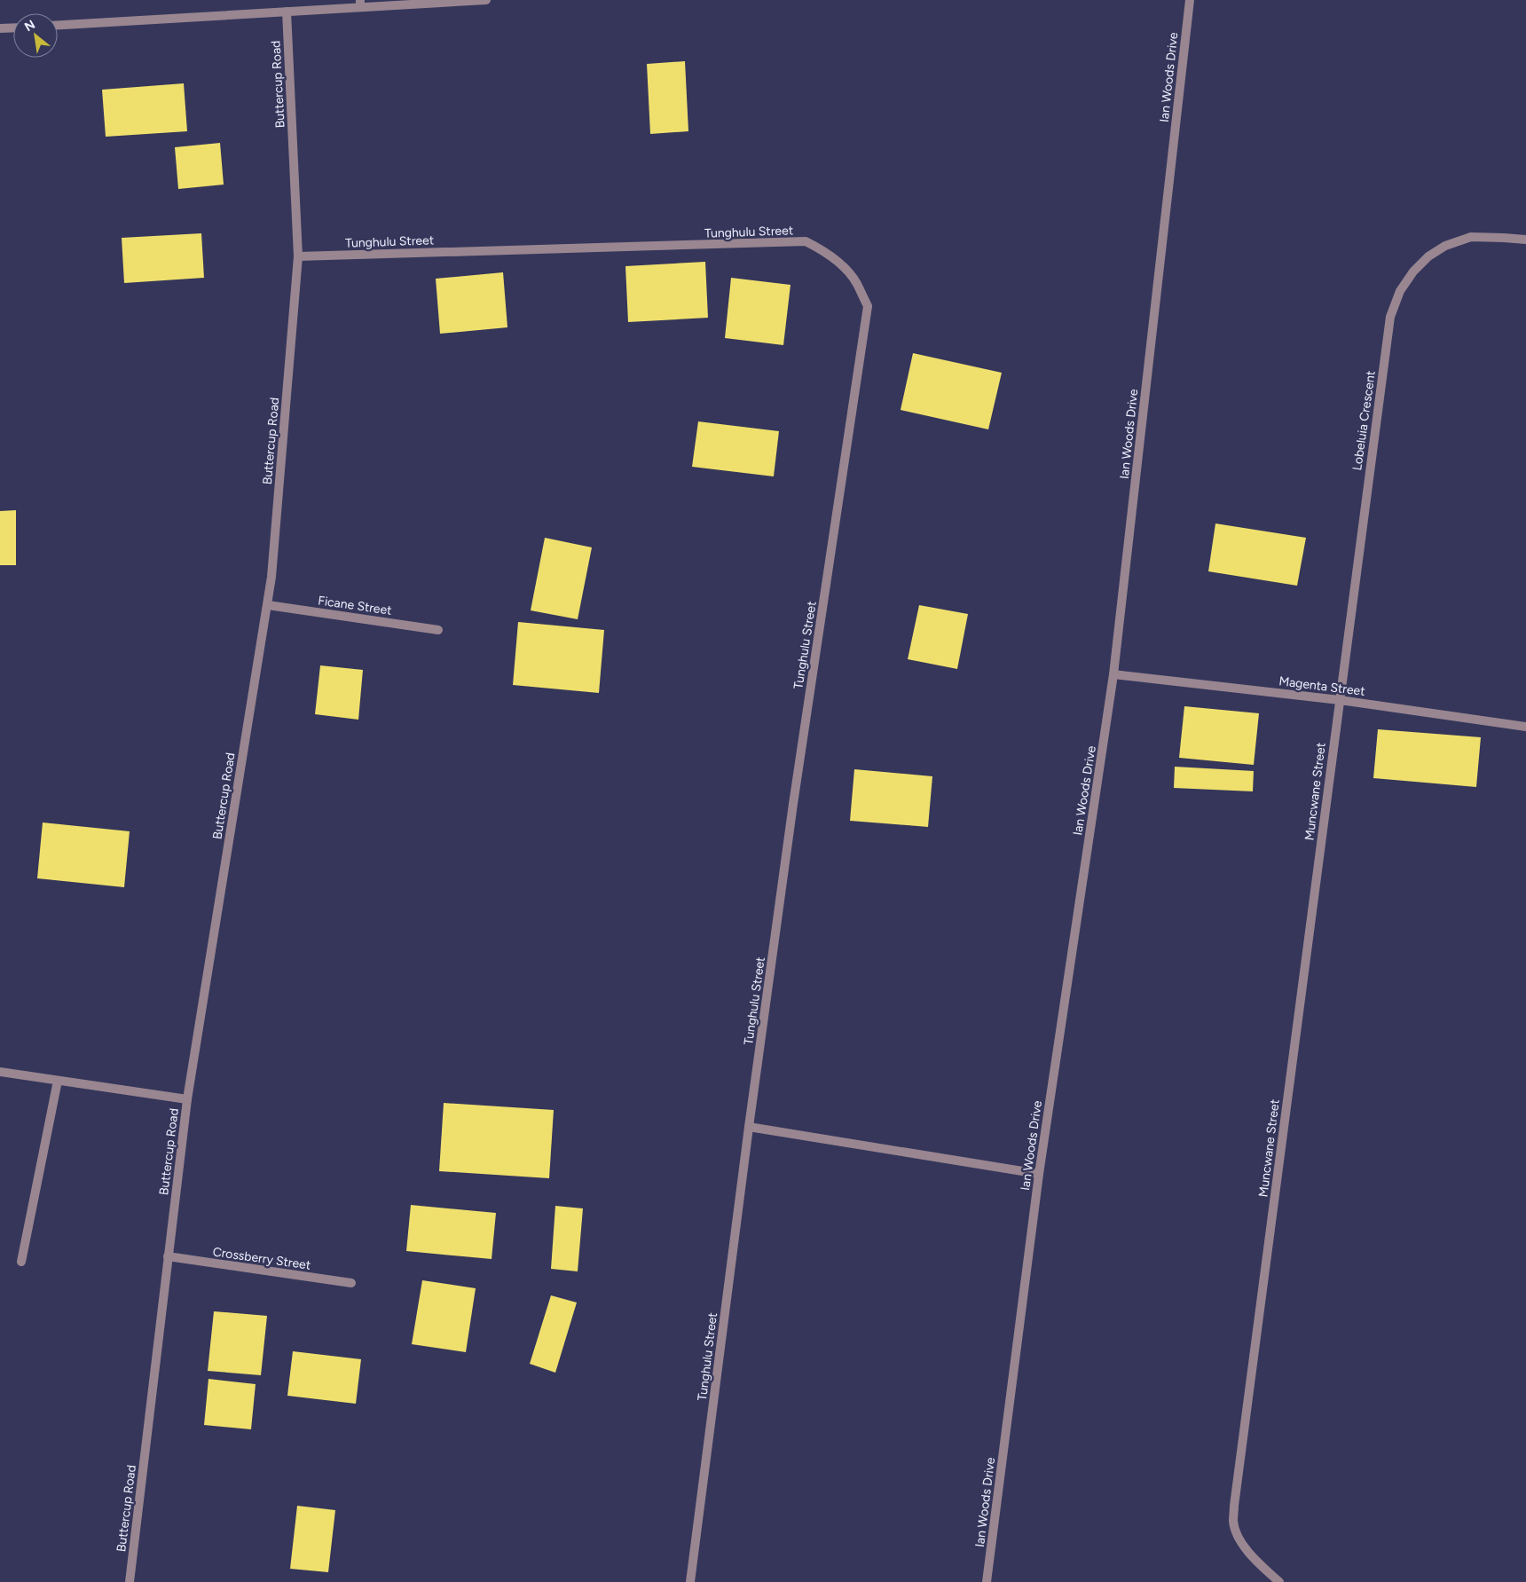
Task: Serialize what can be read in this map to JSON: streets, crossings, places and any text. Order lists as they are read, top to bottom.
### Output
{
  "streets": {
    "street": [
      "Ian Woods Drive",
      "Buttercup Road",
      "Tunghulu Street",
      "Lobeluia Crescent",
      "Ficane Street",
      "Magenta Street",
      "Muncwane Street",
      "Crossberry Street"
    ]
  },
  "crossings": [
    ["Ian Woods Drive", "Magenta Street"],
    ["Buttercup Road", "Tunghulu Street"],
    ["Buttercup Road", "Ficane Street"],
    ["Buttercup Road", "Crossberry Street"],
    ["Lobeluia Crescent", "Magenta Street"],
    ["Lobeluia Crescent", "Muncwane Street"],
    ["Magenta Street", "Muncwane Street"]
  ],
  "north": "top left"
}
